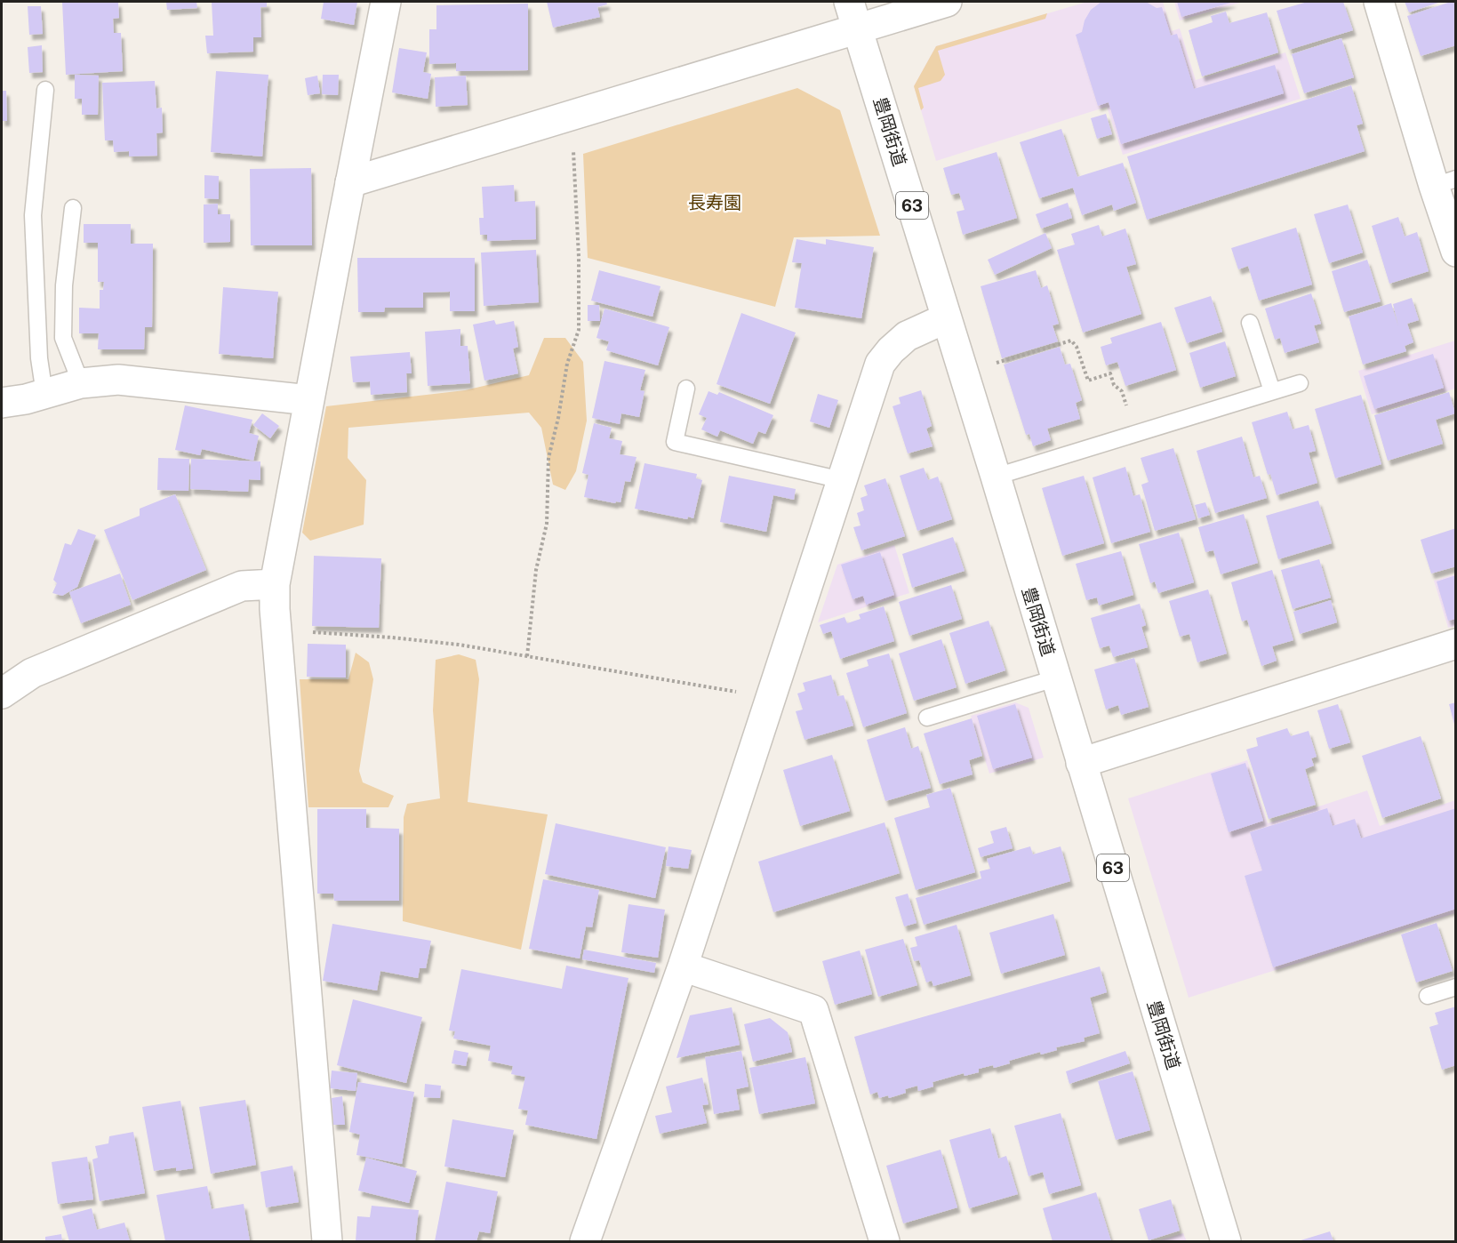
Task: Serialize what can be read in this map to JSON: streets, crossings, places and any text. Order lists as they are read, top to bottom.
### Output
{
  "streets": {
    "street": ["豊岡街道", "63"]
  },
  "parks": ["長寿園"]
}
